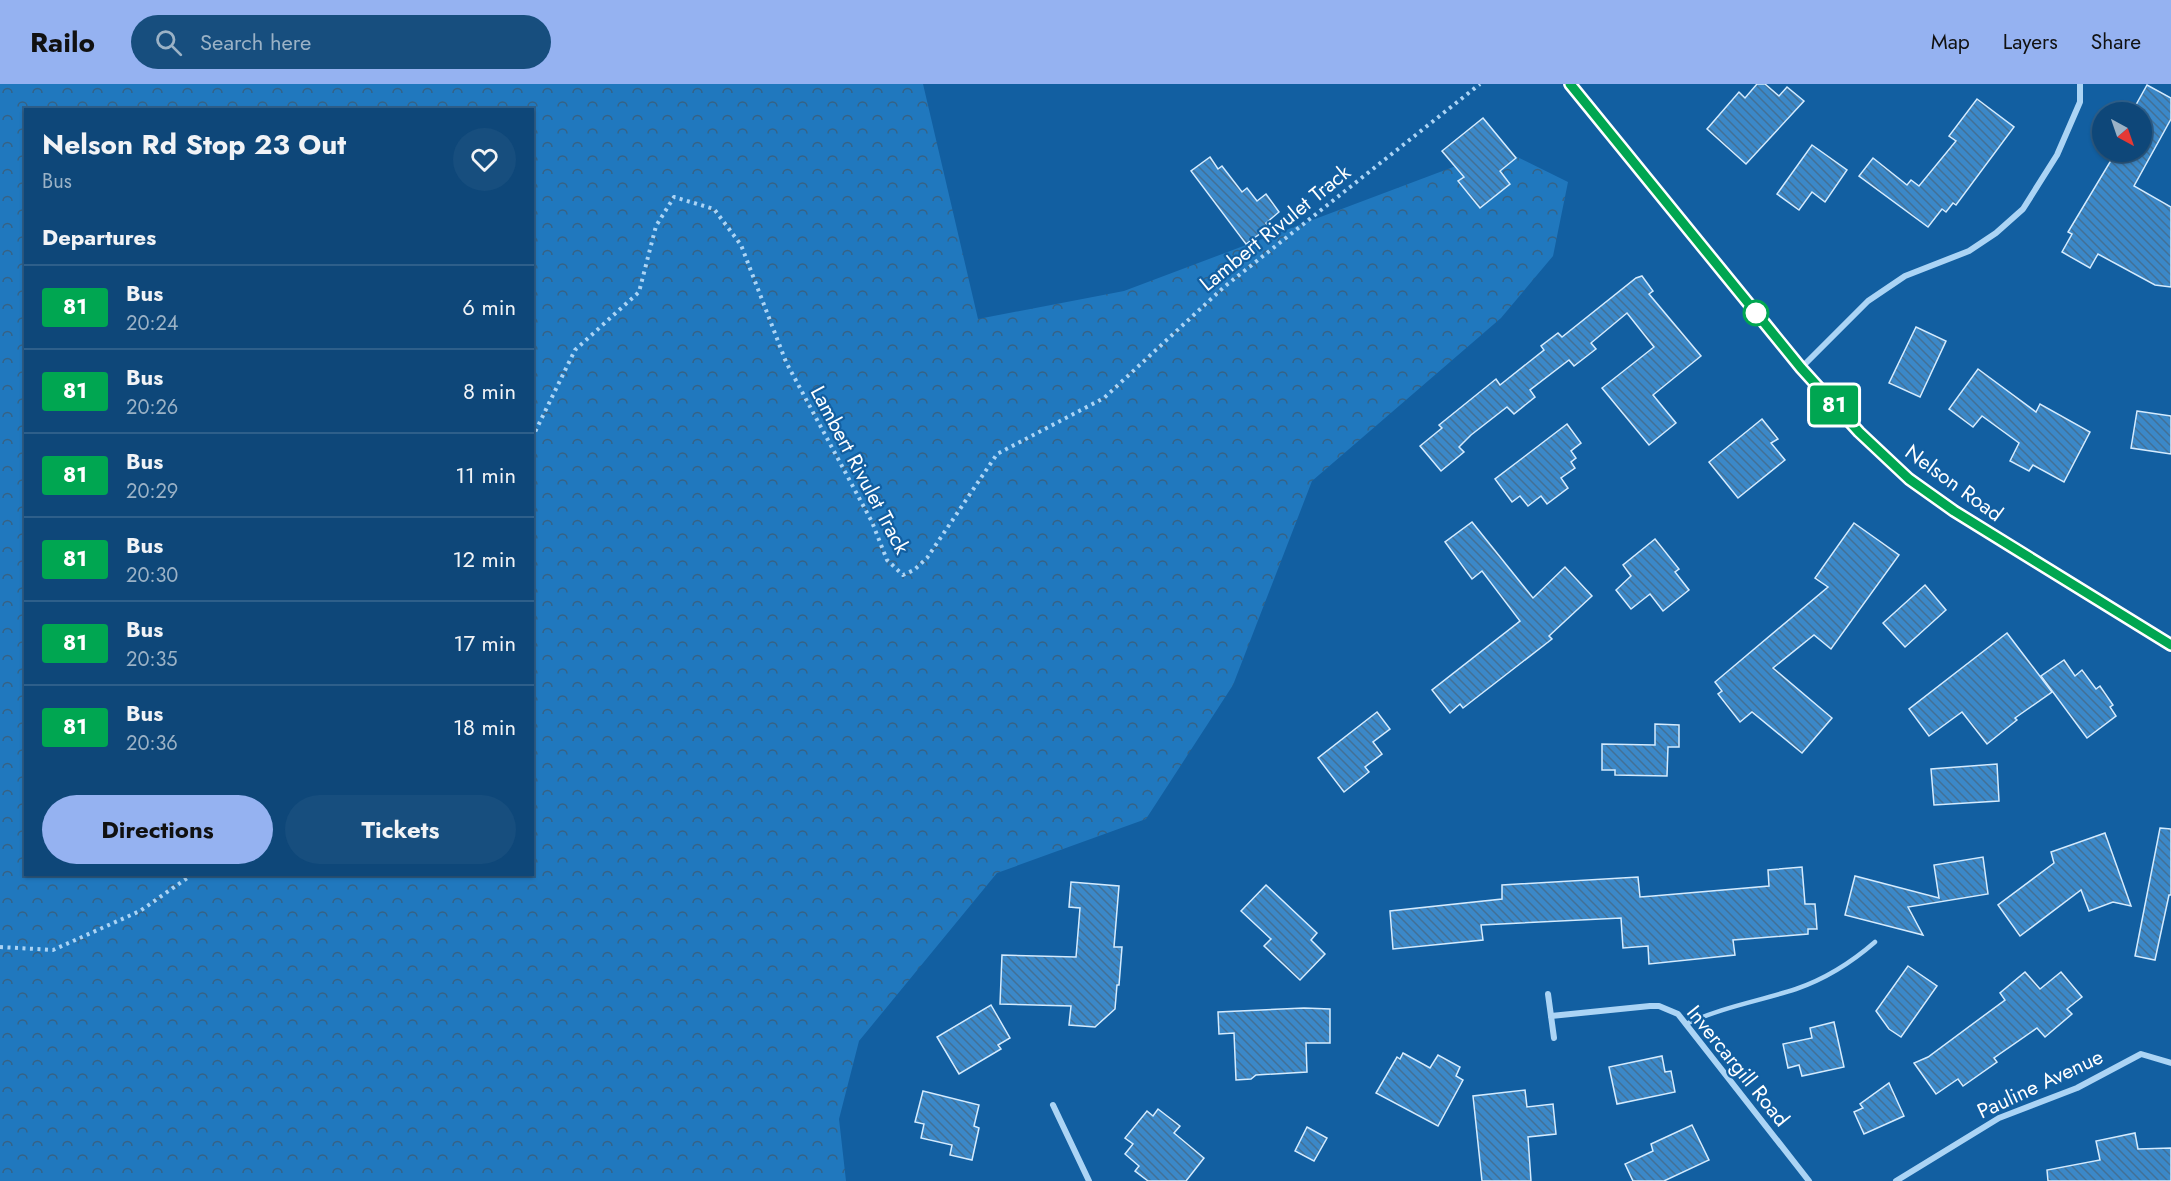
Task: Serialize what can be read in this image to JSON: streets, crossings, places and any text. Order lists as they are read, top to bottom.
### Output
{
  "streets": {
    "street": ["Nelson Road", "Invercargill Road", "Pauline Avenue"],
    "path": ["Lambert Rivulet Track"]
  },
  "lines": ["bus line 81"],
  "north": "bottom right",
  "page": {
    "header": "Railo",
    "search": "Search here",
    "nav": ["Map", "Layers", "Share"],
    "on_map": "81",
    "heading": [
      ["Nelson Rd Stop 23 Out", "Bus"],
      "Departures"
    ],
    "list": [
      {
        "mark": "81",
        "name": "Bus",
        "note": "20:24",
        "value": "6 min"
      },
      {
        "mark": "81",
        "name": "Bus",
        "note": "20:26",
        "value": "8 min"
      },
      {
        "mark": "81",
        "name": "Bus",
        "note": "20:29",
        "value": "11 min"
      },
      {
        "mark": "81",
        "name": "Bus",
        "note": "20:30",
        "value": "12 min"
      },
      {
        "mark": "81",
        "name": "Bus",
        "note": "20:35",
        "value": "17 min"
      },
      {
        "mark": "81",
        "name": "Bus",
        "note": "20:36",
        "value": "18 min"
      }
    ],
    "buttons": ["Directions", "Tickets"]
  }
}
